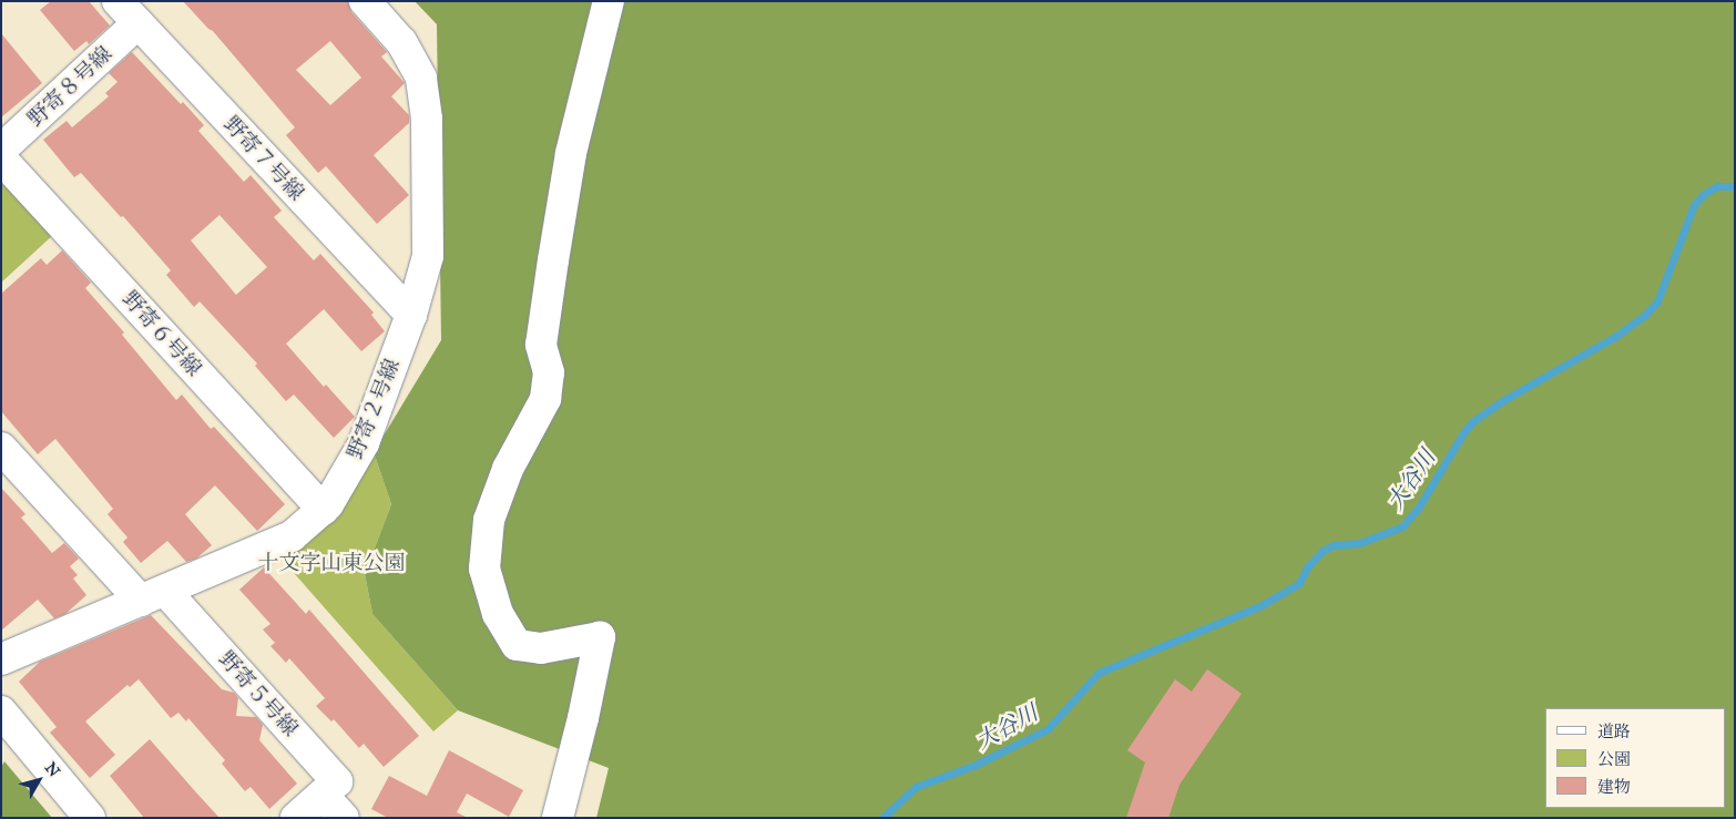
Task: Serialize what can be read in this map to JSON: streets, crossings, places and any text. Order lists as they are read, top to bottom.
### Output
{
  "streets": {
    "street": [
      "野寄８号線",
      "野寄７号線",
      "野寄６号線",
      "野寄２号線",
      "野寄５号線"
    ]
  },
  "crossings": [
    ["野寄８号線", "野寄７号線"],
    ["野寄７号線", "野寄２号線"],
    ["野寄６号線", "野寄２号線"],
    ["野寄２号線", "野寄５号線"]
  ],
  "water": ["大谷川"],
  "parks": ["十文字山東公園"],
  "legend": ["道路", "公園", "建物"],
  "north": "top right"
}
